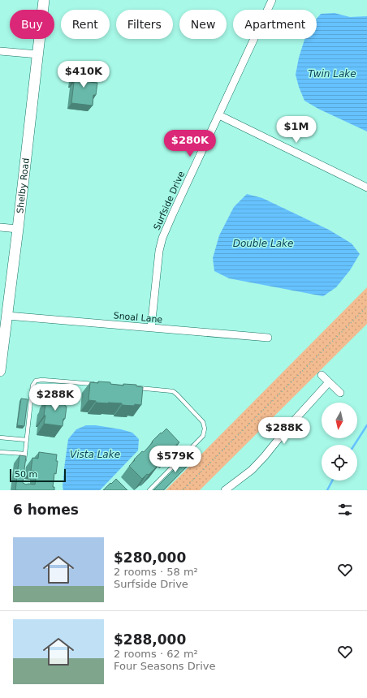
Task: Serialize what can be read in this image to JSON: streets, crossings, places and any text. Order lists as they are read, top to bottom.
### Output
{
  "streets": {
    "street": ["Shelby Road", "Surfside Drive", "Snoal Lane"]
  },
  "crossings": [
    ["Shelby Road", "Snoal Lane"],
    ["Surfside Drive", "Snoal Lane"]
  ],
  "water": ["Twin Lake", "Double Lake", "Vista Lake"],
  "scale_bar": "50 m",
  "north": "bottom",
  "page": {
    "chip": [
      "Buy",
      "Rent",
      "Filters",
      "New",
      "Apartment"
    ],
    "price": [
      "$410K",
      "$1M",
      "$280K",
      "$288K",
      "$288K",
      "$579K"
    ],
    "scale": "50 m",
    "heading": "6 homes",
    "list": [
      {
        "name": "$280,000",
        "note": "2 rooms · 58 m² · Surfside Drive"
      },
      {
        "name": "$288,000",
        "note": "2 rooms · 62 m² · Four Seasons Drive"
      }
    ]
  }
}
